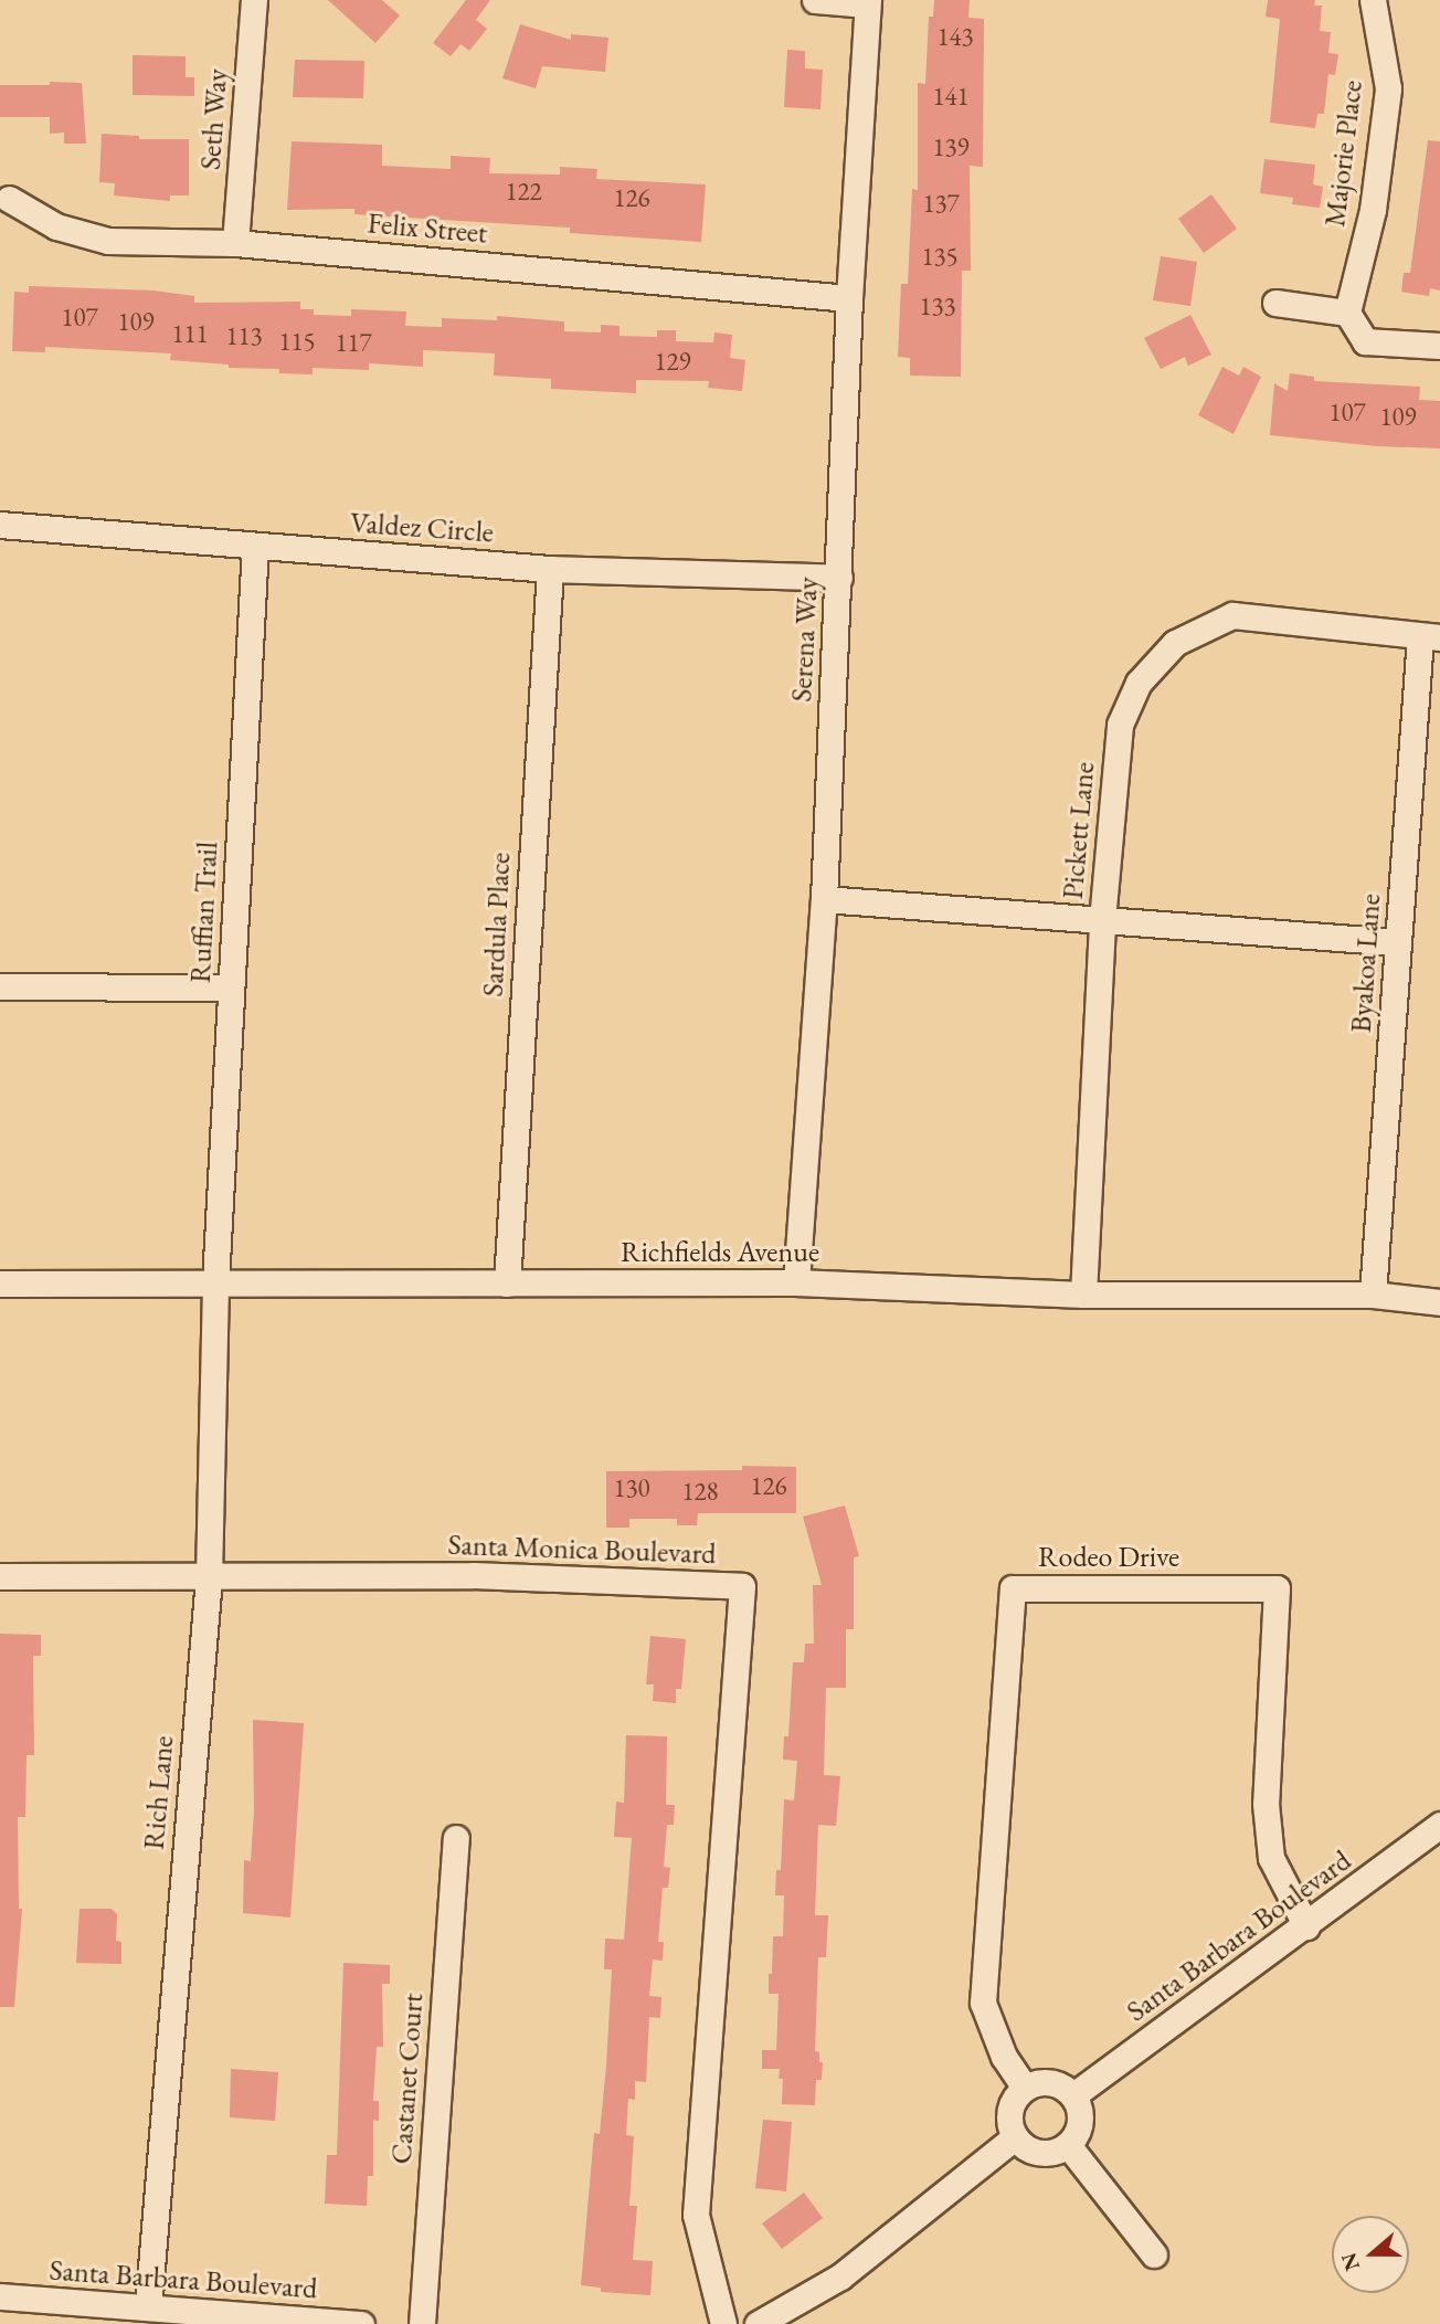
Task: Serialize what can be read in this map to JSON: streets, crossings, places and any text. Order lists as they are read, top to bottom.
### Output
{
  "streets": {
    "street": [
      "Seth Way",
      "Majorie Place",
      "Felix Street",
      "Valdez Circle",
      "Serena Way",
      "Pickett Lane",
      "Ruffian Trail",
      "Sardula Place",
      "Byakoa Lane",
      "Richfields Avenue",
      "Santa Monica Boulevard",
      "Rodeo Drive",
      "Rich Lane",
      "Santa Barbara Boulevard",
      "Castanet Court"
    ]
  },
  "crossings": [
    ["Seth Way", "Felix Street"],
    ["Felix Street", "Serena Way"],
    ["Valdez Circle", "Serena Way"],
    ["Valdez Circle", "Ruffian Trail"],
    ["Valdez Circle", "Sardula Place"],
    ["Serena Way", "Richfields Avenue"],
    ["Pickett Lane", "Byakoa Lane"],
    ["Pickett Lane", "Richfields Avenue"],
    ["Ruffian Trail", "Richfields Avenue"],
    ["Ruffian Trail", "Rich Lane"],
    ["Sardula Place", "Richfields Avenue"],
    ["Byakoa Lane", "Richfields Avenue"],
    ["Richfields Avenue", "Rich Lane"],
    ["Santa Monica Boulevard", "Rich Lane"],
    ["Rodeo Drive", "Santa Barbara Boulevard"],
    ["Rich Lane", "Santa Barbara Boulevard"]
  ],
  "house_numbers": [
    "143",
    "141",
    "139",
    "122",
    "126",
    "137",
    "135",
    "133",
    "107",
    "109",
    "111",
    "113",
    "115",
    "117",
    "129",
    "107",
    "109",
    "126",
    "130",
    "128"
  ],
  "north": "left"
}
